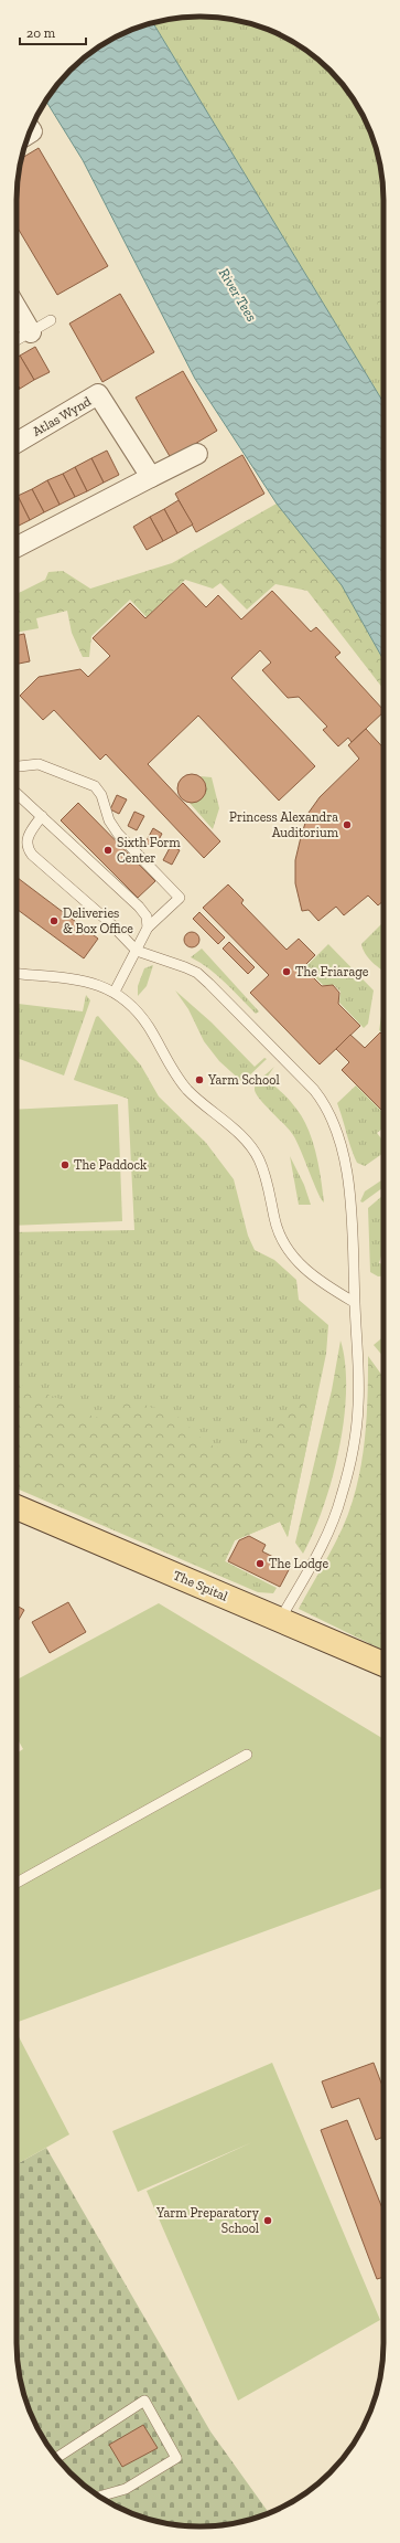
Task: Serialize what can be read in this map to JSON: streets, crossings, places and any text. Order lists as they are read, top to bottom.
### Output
{
  "streets": {
    "main road": ["The Spital"],
    "street": ["Atlas Wynd"]
  },
  "water": ["River Tees"],
  "places": [
    "Princess Alexandra Auditorium",
    "Sixth Form Center",
    "Deliveries & Box Office",
    "The Friarage",
    "Yarm School",
    "The Paddock",
    "The Lodge",
    "Yarm Preparatory School"
  ],
  "scale_bar": "20 m"
}
